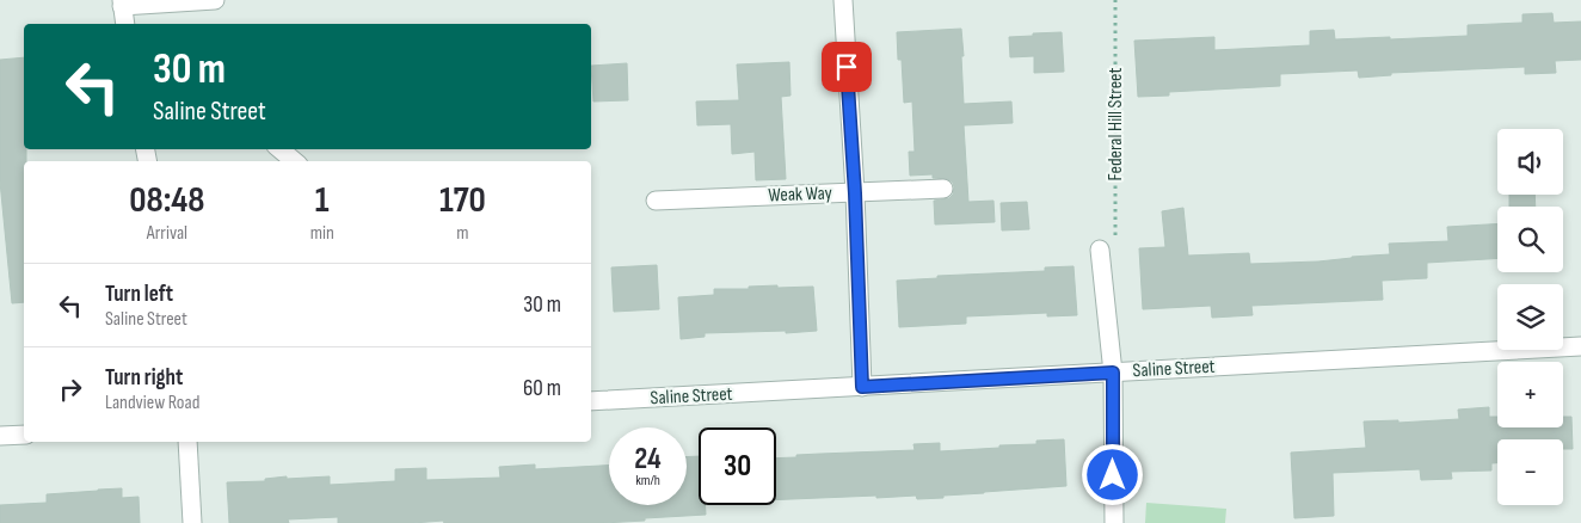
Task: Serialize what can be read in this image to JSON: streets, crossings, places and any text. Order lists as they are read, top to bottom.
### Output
{
  "streets": {
    "street": ["Weak Way", "Saline Street"],
    "path": ["Federal Hill Street"]
  },
  "page": {
    "turn": ["30 m", "Saline Street"],
    "map_buttons": ["+", "−"],
    "eta": [
      "08:48",
      "Arrival",
      "1",
      "min",
      "170",
      "m"
    ],
    "list": [
      {
        "name": "Turn left",
        "note": "Saline Street",
        "value": "30 m"
      },
      {
        "name": "Turn right",
        "note": "Landview Road",
        "value": "60 m"
      }
    ],
    "speed": "24 km/h",
    "limit": "30"
  }
}
